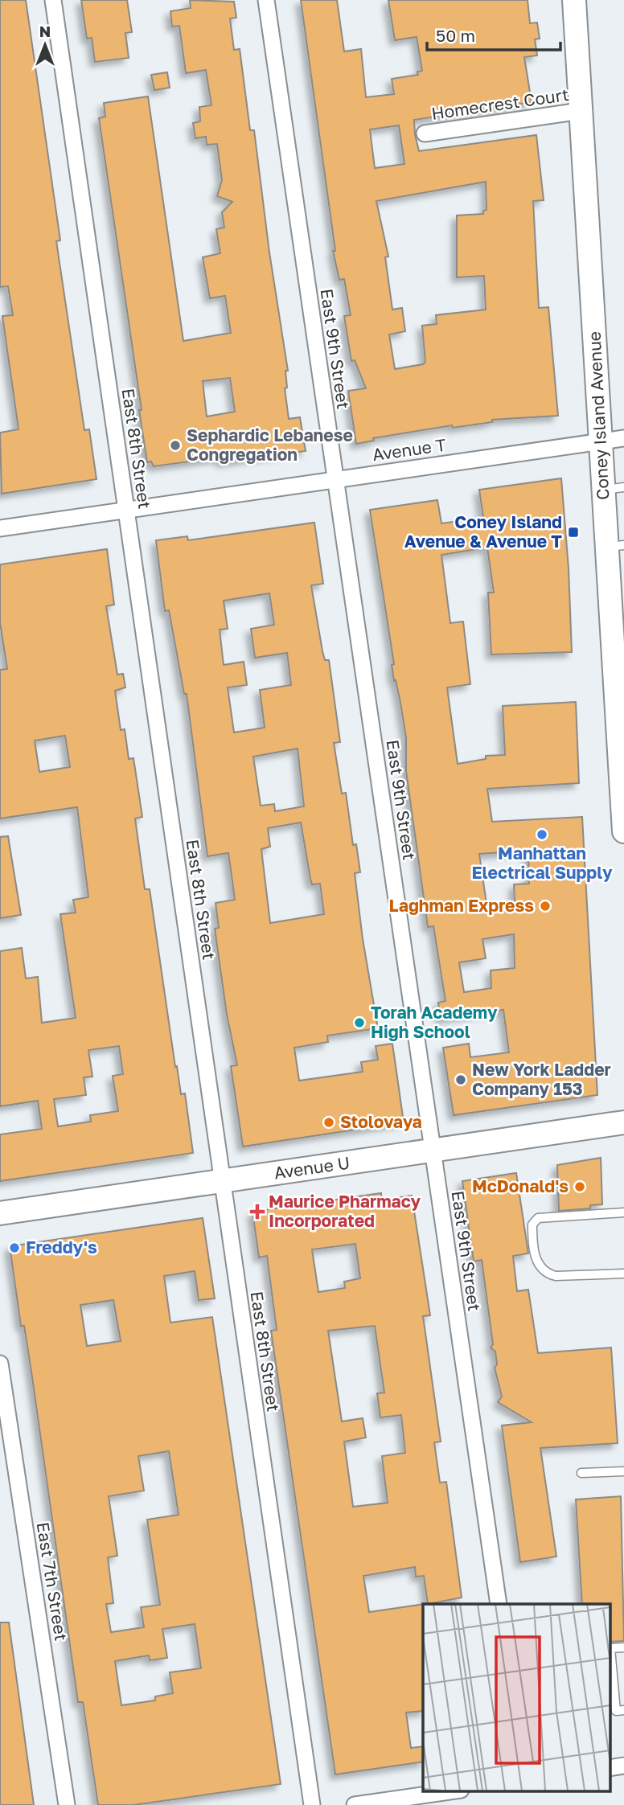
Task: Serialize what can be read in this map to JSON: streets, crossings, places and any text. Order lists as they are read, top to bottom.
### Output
{
  "streets": {
    "main road": ["Coney Island Avenue", "Avenue U"],
    "street": [
      "Homecrest Court",
      "East 9th Street",
      "East 8th Street",
      "Avenue T",
      "East 7th Street"
    ]
  },
  "crossings": [
    ["Homecrest Court", "Coney Island Avenue"],
    ["East 9th Street", "Avenue T"],
    ["East 9th Street", "Avenue U"],
    ["Coney Island Avenue", "Avenue T"],
    ["East 8th Street", "Avenue T"],
    ["East 8th Street", "Avenue U"]
  ],
  "places": {
    "other": [
      "Sephardic Lebanese Congregation",
      "Manhattan Electrical Supply",
      "Laghman Express",
      "Torah Academy High School",
      "New York Ladder Company 153",
      "Stolovaya",
      "McDonald's",
      "Freddy's"
    ],
    "transit": ["Coney Island Avenue & Avenue T"],
    "health": ["Maurice Pharmacy Incorporated"]
  },
  "scale_bar": "50 m",
  "north": "top"
}
